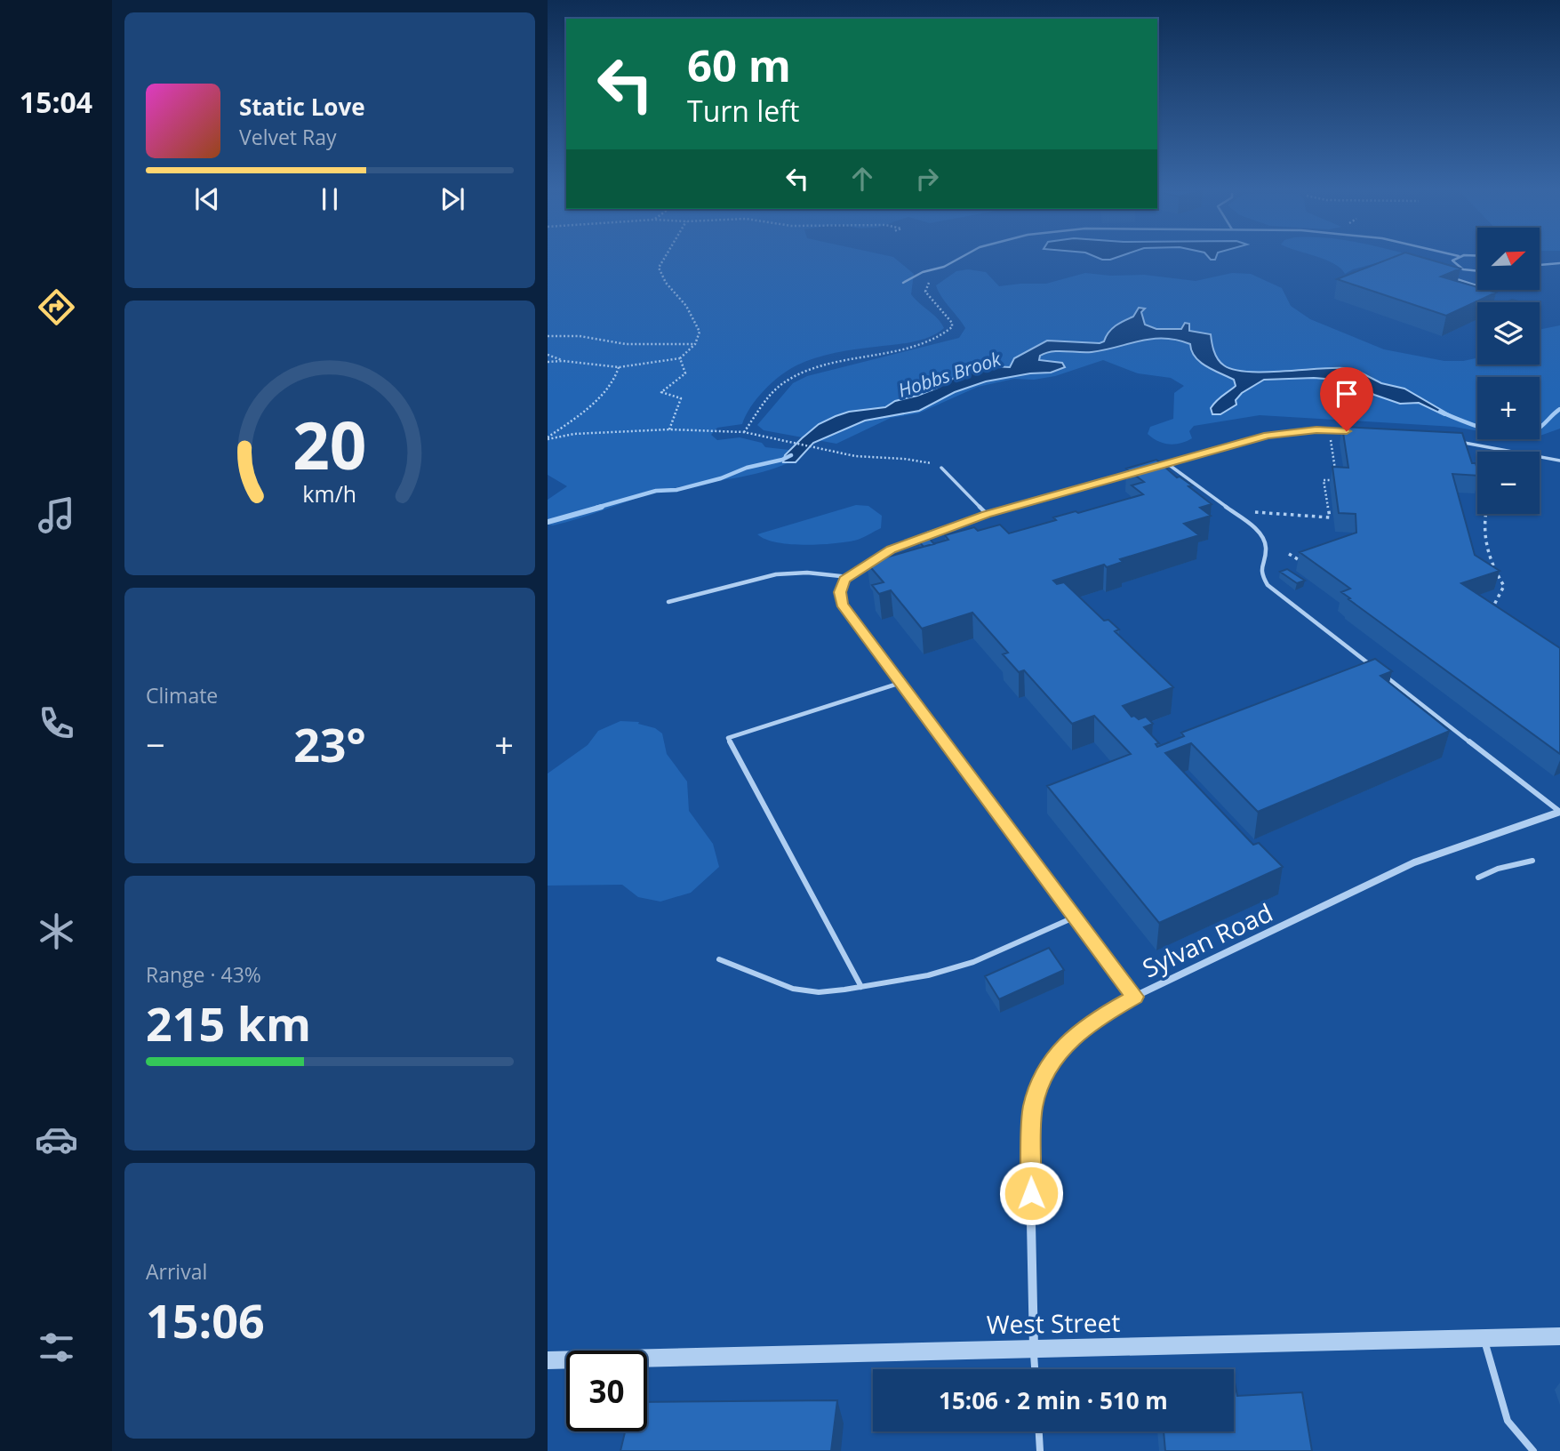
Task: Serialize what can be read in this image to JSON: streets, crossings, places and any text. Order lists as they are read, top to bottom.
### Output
{
  "streets": {
    "street": ["Sylvan Road", "West Street"]
  },
  "crossings": [
    ["Sylvan Road", "West Street"]
  ],
  "water": ["Hobbs Brook"],
  "north": "top right",
  "page": {
    "tabs": "15:04",
    "turn": ["60 m", "Turn left"],
    "song": ["Static Love", "Velvet Ray"],
    "map_buttons": ["+", "−"],
    "tile": [
      "Climate",
      ["Range · 43%", "215 km"],
      ["Arrival", "15:06"]
    ],
    "heat": ["−", "23°", "+"],
    "limit": "30",
    "trip": "15:06 · 2 min · 510 m",
    "gauge": ["20", "km/h"]
  }
}
